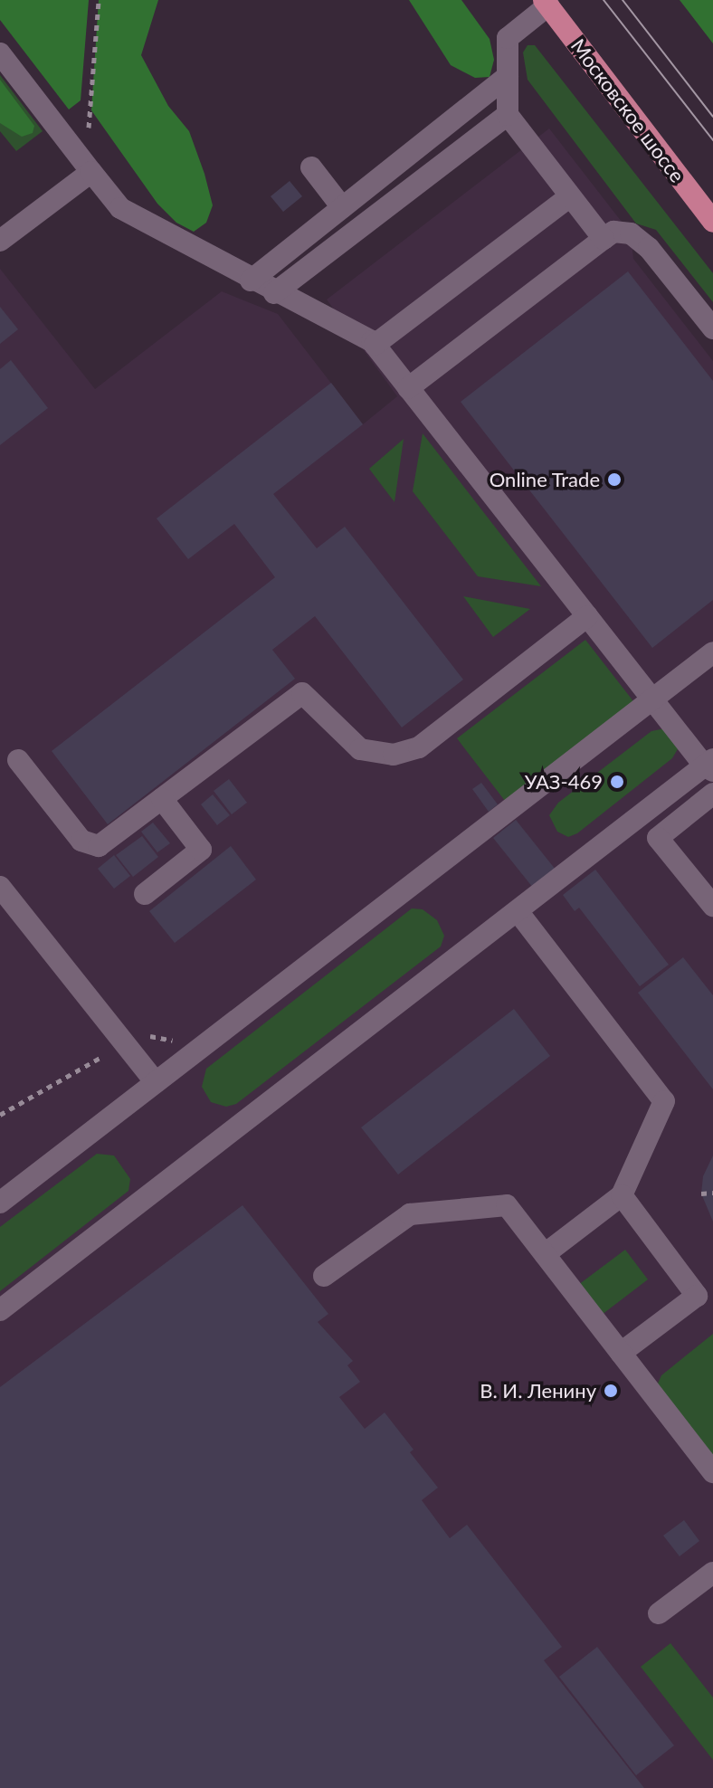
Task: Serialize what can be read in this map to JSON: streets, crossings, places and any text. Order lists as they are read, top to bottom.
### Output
{
  "streets": {
    "main road": ["Московское шоссе"]
  },
  "places": ["Online Trade", "УАЗ-469", "В. И. Ленину"]
}
